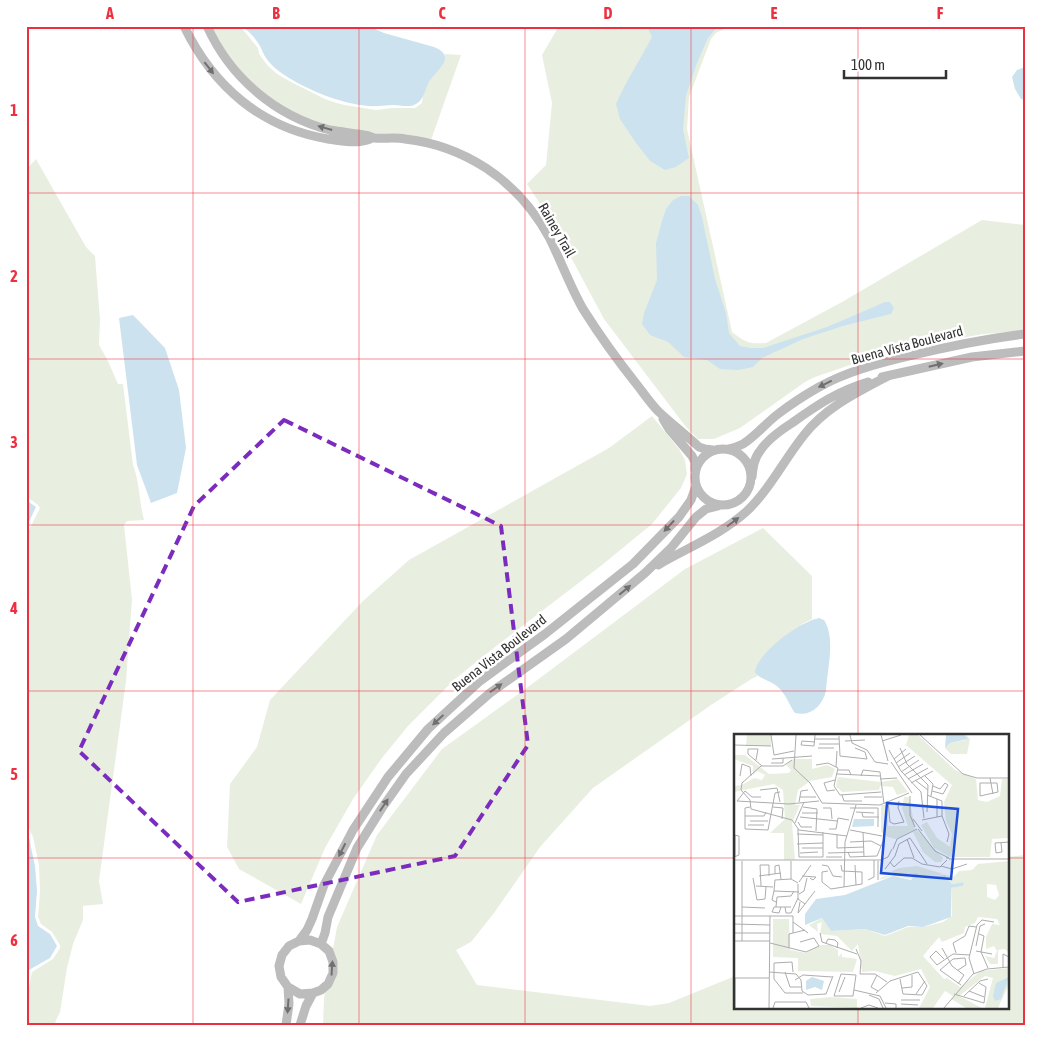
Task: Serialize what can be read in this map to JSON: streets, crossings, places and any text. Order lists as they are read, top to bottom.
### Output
{
  "streets": {
    "main road": ["Rainey Trail", "Buena Vista Boulevard"]
  },
  "crossings": [
    ["Rainey Trail", "Buena Vista Boulevard"]
  ],
  "scale_bar": "100 m",
  "grid": {
    "columns": [
      "A",
      "B",
      "C",
      "D",
      "E",
      "F"
    ],
    "rows": [
      "1",
      "2",
      "3",
      "4",
      "5",
      "6"
    ]
  }
}
